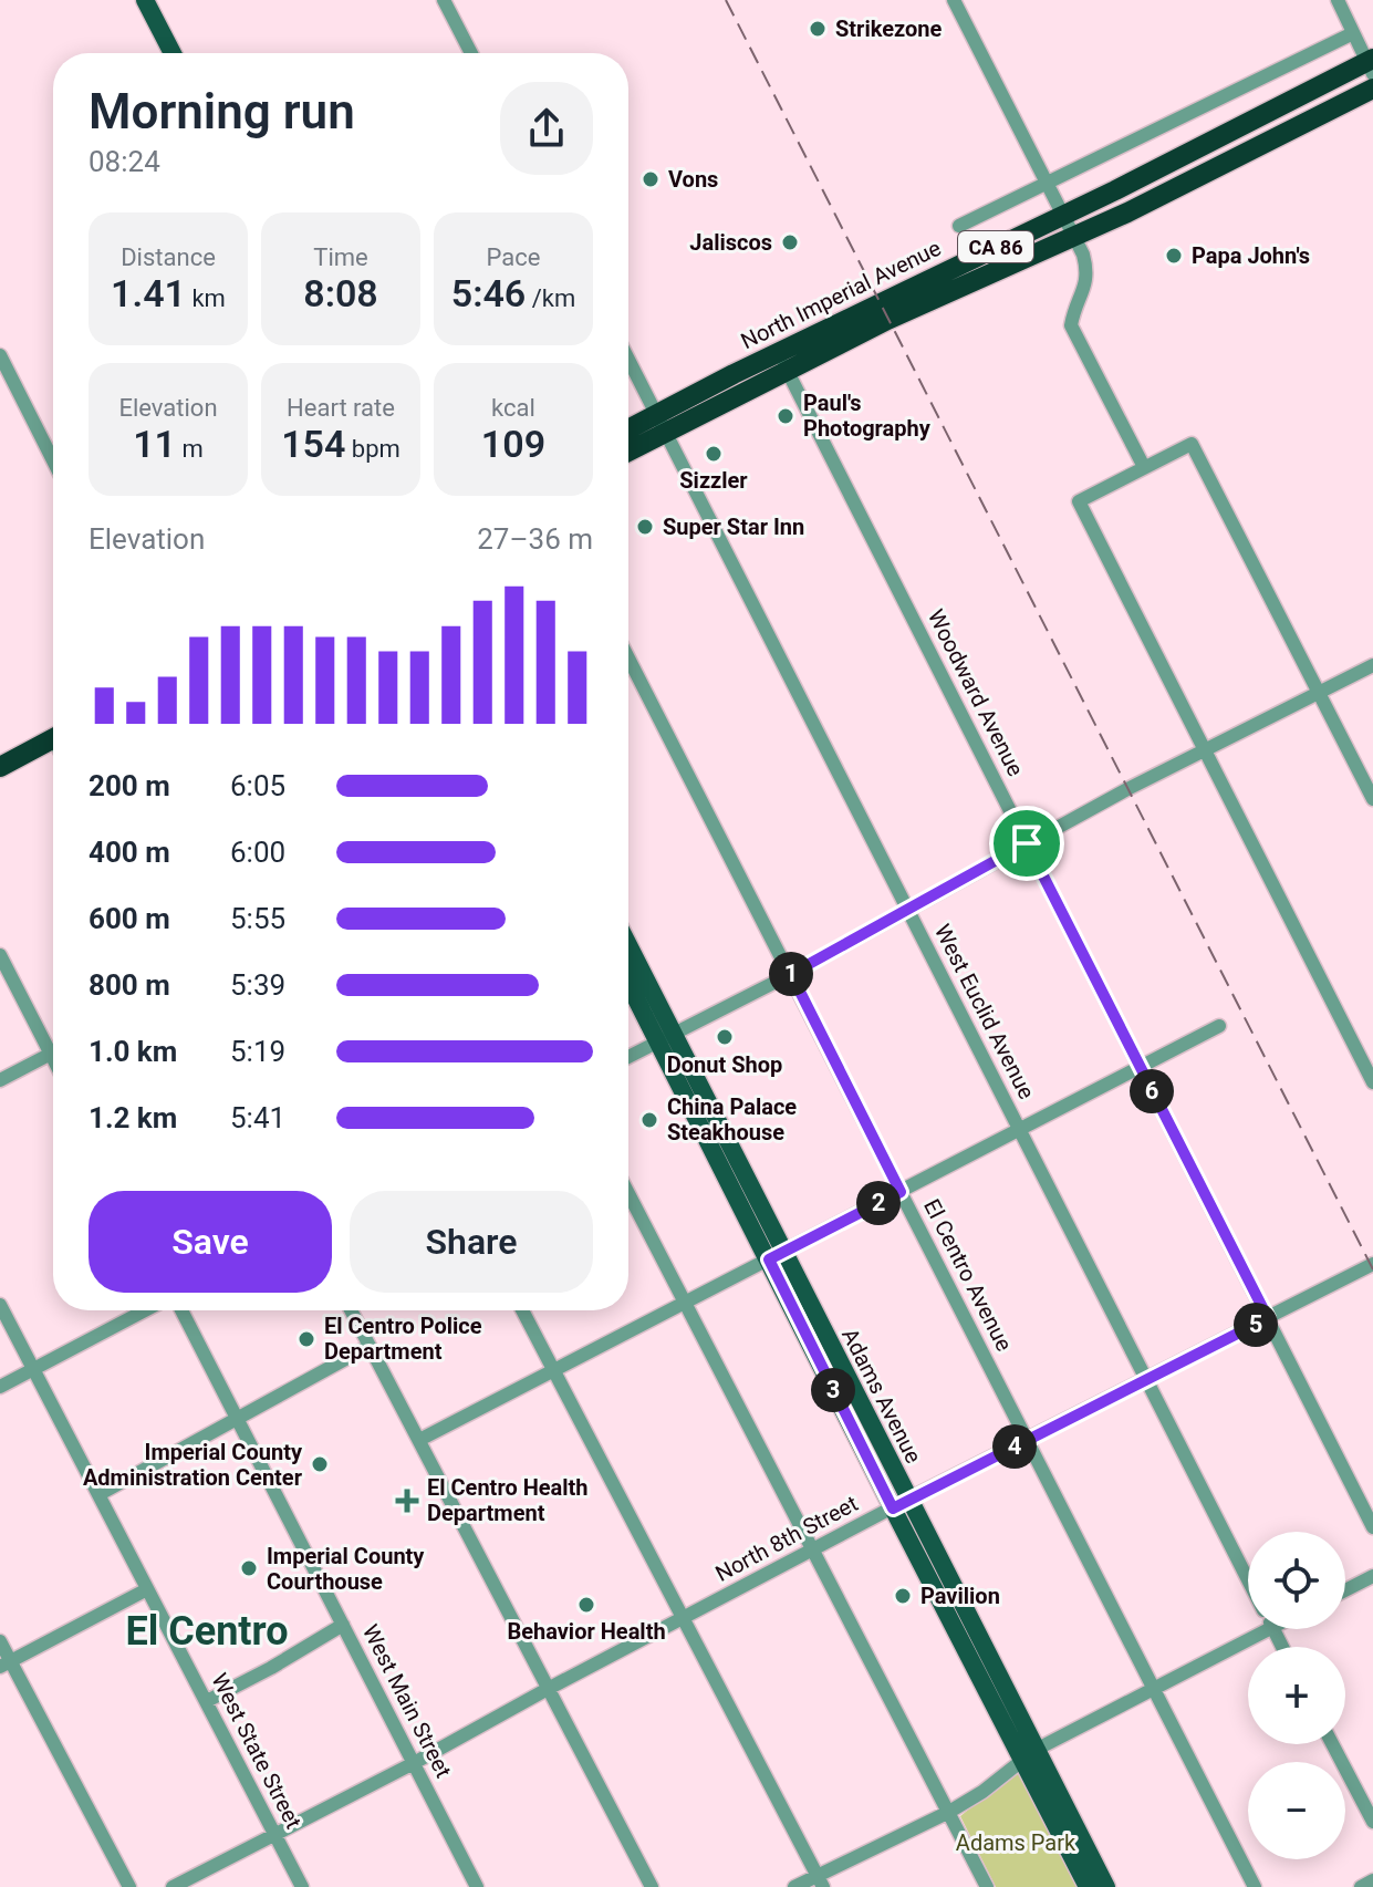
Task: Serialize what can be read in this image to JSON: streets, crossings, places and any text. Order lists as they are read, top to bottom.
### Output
{
  "streets": {
    "highway": ["CA 86", "North Imperial Avenue"],
    "main road": ["Adams Avenue"],
    "street": [
      "Woodward Avenue",
      "West Euclid Avenue",
      "El Centro Avenue",
      "North 8th Street",
      "West Main Street",
      "West State Street"
    ]
  },
  "crossings": [
    ["North Imperial Avenue", "Woodward Avenue"],
    ["North Imperial Avenue", "West Euclid Avenue"],
    ["Woodward Avenue", "North 8th Street"],
    ["West Euclid Avenue", "North 8th Street"],
    ["El Centro Avenue", "North 8th Street"],
    ["Adams Avenue", "North 8th Street"],
    ["North 8th Street", "West Main Street"],
    ["North 8th Street", "West State Street"]
  ],
  "districts": ["El Centro"],
  "parks": ["Adams Park"],
  "places": {
    "other": [
      "Strikezone",
      "Vons",
      "Jaliscos",
      "Papa John's",
      "Paul's Photography",
      "Sizzler",
      "Super Star Inn",
      "Donut Shop",
      "China Palace Steakhouse",
      "El Centro Police Department",
      "Imperial County Administration Center",
      "Imperial County Courthouse",
      "Pavilion",
      "Behavior Health"
    ],
    "health": ["El Centro Health Department"]
  },
  "page": {
    "heading": ["Morning run", "08:24"],
    "stats": [
      ["Distance", "1.41 km"],
      ["Time", "8:08"],
      ["Pace", "5:46 /km"],
      ["Elevation", "11 m"],
      ["Heart rate", "154 bpm"],
      ["kcal", "109"]
    ],
    "chart": ["Elevation", "27–36 m"],
    "list": [
      {
        "name": "200 m",
        "note": "6:05"
      },
      {
        "name": "400 m",
        "note": "6:00"
      },
      {
        "name": "600 m",
        "note": "5:55"
      },
      {
        "name": "800 m",
        "note": "5:39"
      },
      {
        "name": "1.0 km",
        "note": "5:19"
      },
      {
        "name": "1.2 km",
        "note": "5:41"
      }
    ],
    "pins": [
      "1",
      "6",
      "2",
      "5",
      "3",
      "4"
    ],
    "buttons": ["Save", "Share"],
    "map_buttons": ["+", "−"]
  }
}
